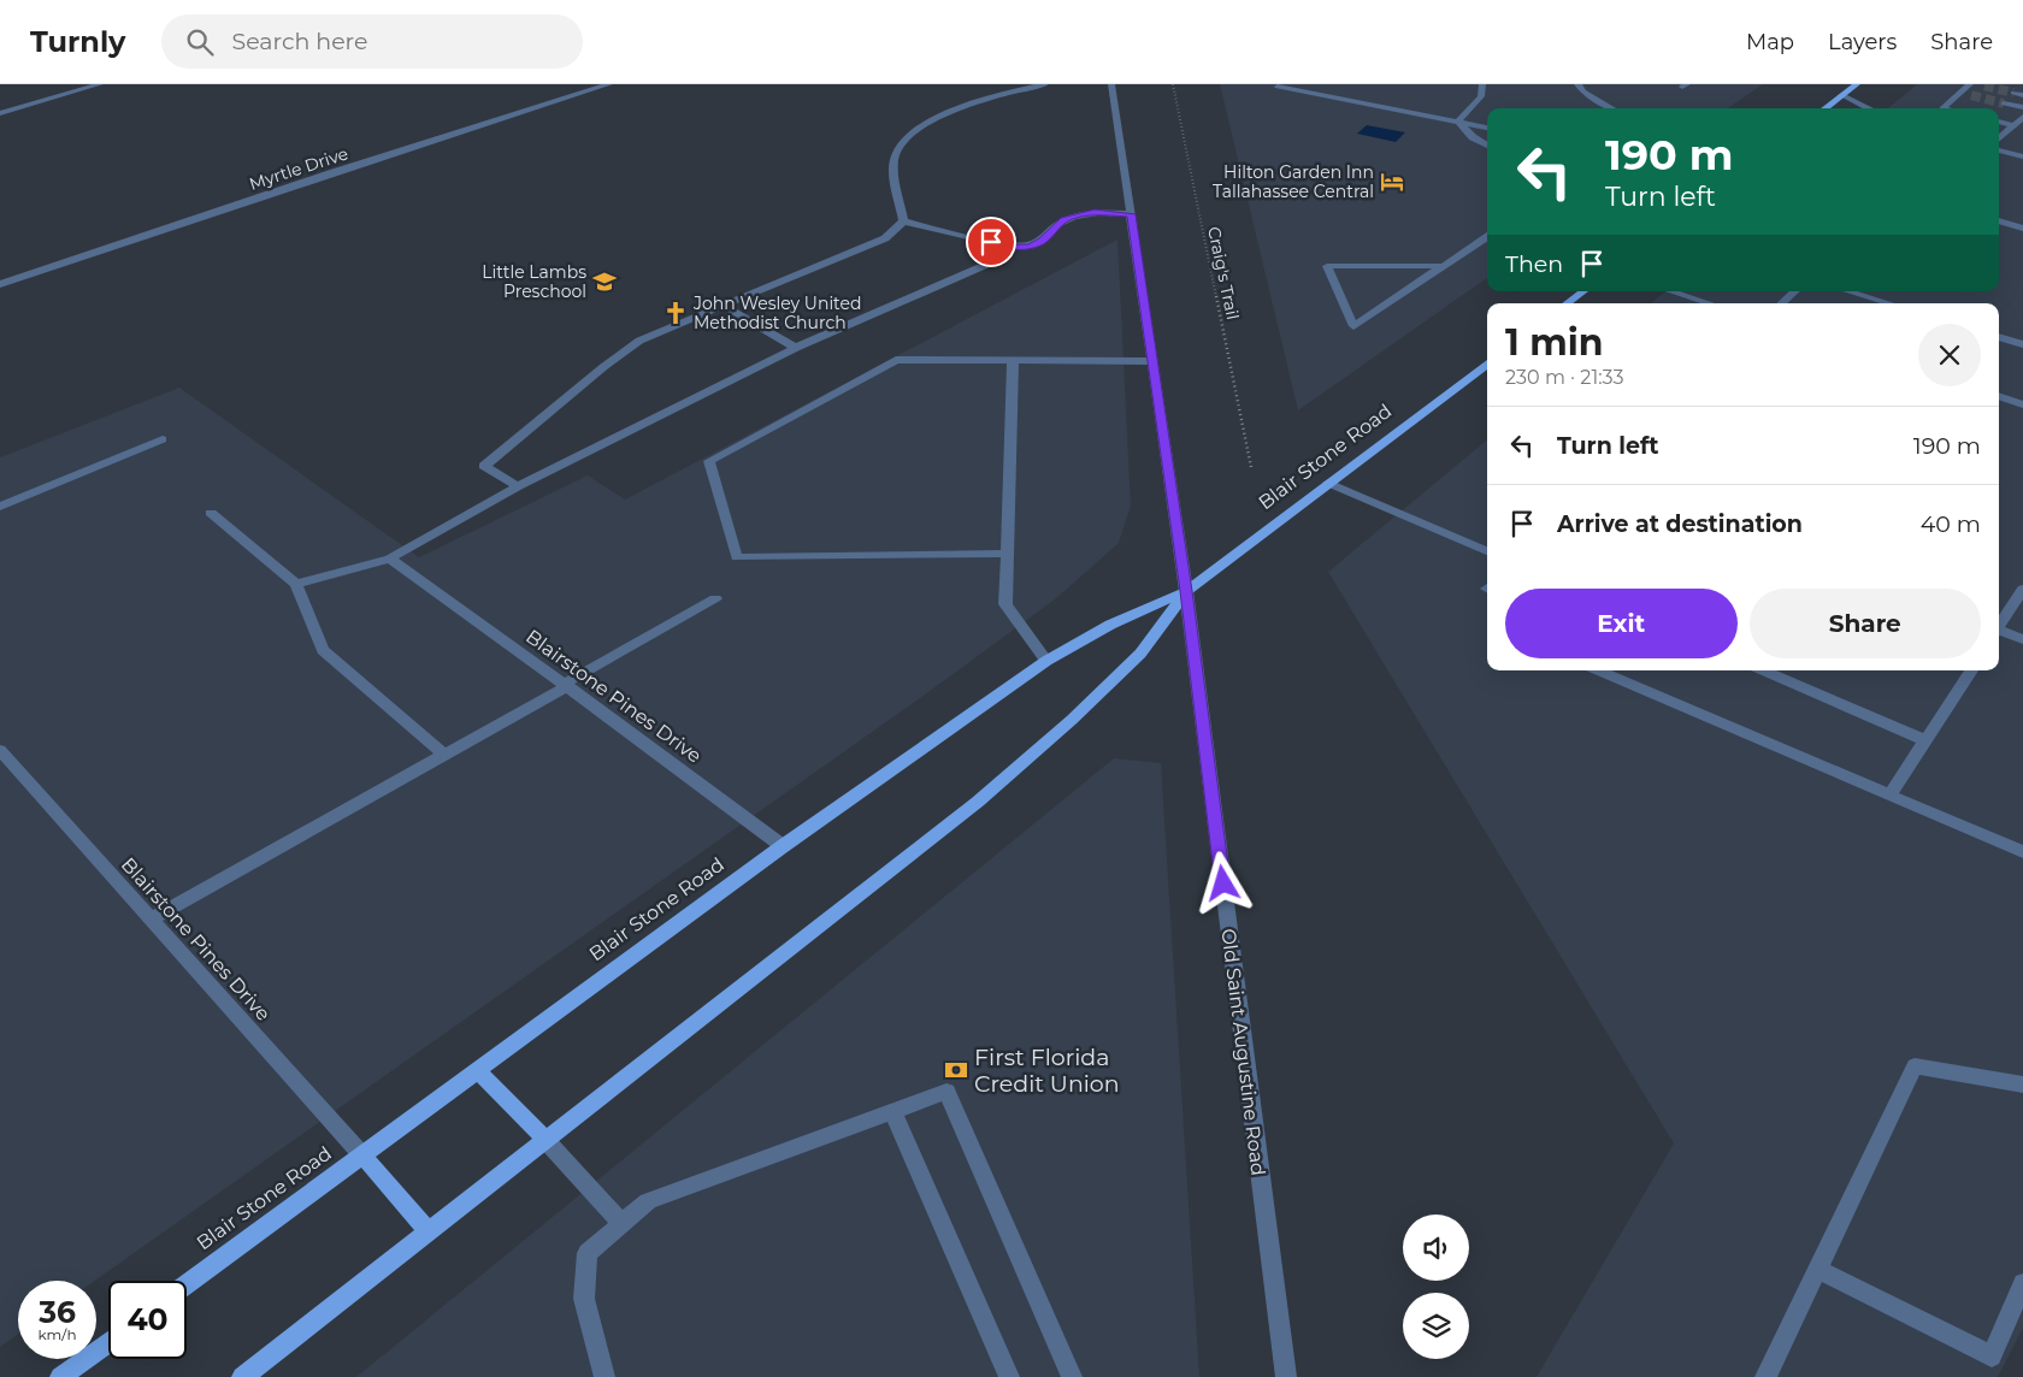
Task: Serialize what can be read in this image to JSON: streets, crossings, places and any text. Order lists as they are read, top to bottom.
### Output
{
  "streets": {
    "main road": ["Blair Stone Road"],
    "street": ["Myrtle Drive", "Blairstone Pines Drive", "Old Saint Augustine Road"],
    "path": ["Craig's Trail"]
  },
  "crossings": [
    ["Blair Stone Road", "Blairstone Pines Drive"],
    ["Blair Stone Road", "Old Saint Augustine Road"]
  ],
  "places": {
    "hotel": ["Hilton Garden Inn Tallahassee Central"],
    "school or university": ["Little Lambs Preschool"],
    "church": ["John Wesley United Methodist Church"],
    "bank": ["First Florida Credit Union"]
  },
  "page": {
    "header": "Turnly",
    "search": "Search here",
    "nav": ["Map", "Layers", "Share"],
    "turn": ["190 m", "Turn left"],
    "then": "Then",
    "heading": ["1 min", "230 m · 21:33"],
    "list": [
      {
        "name": "Turn left",
        "value": "190 m"
      },
      {
        "name": "Arrive at destination",
        "value": "40 m"
      }
    ],
    "buttons": ["Exit", "Share"],
    "speed": "36 km/h",
    "limit": "40"
  }
}
